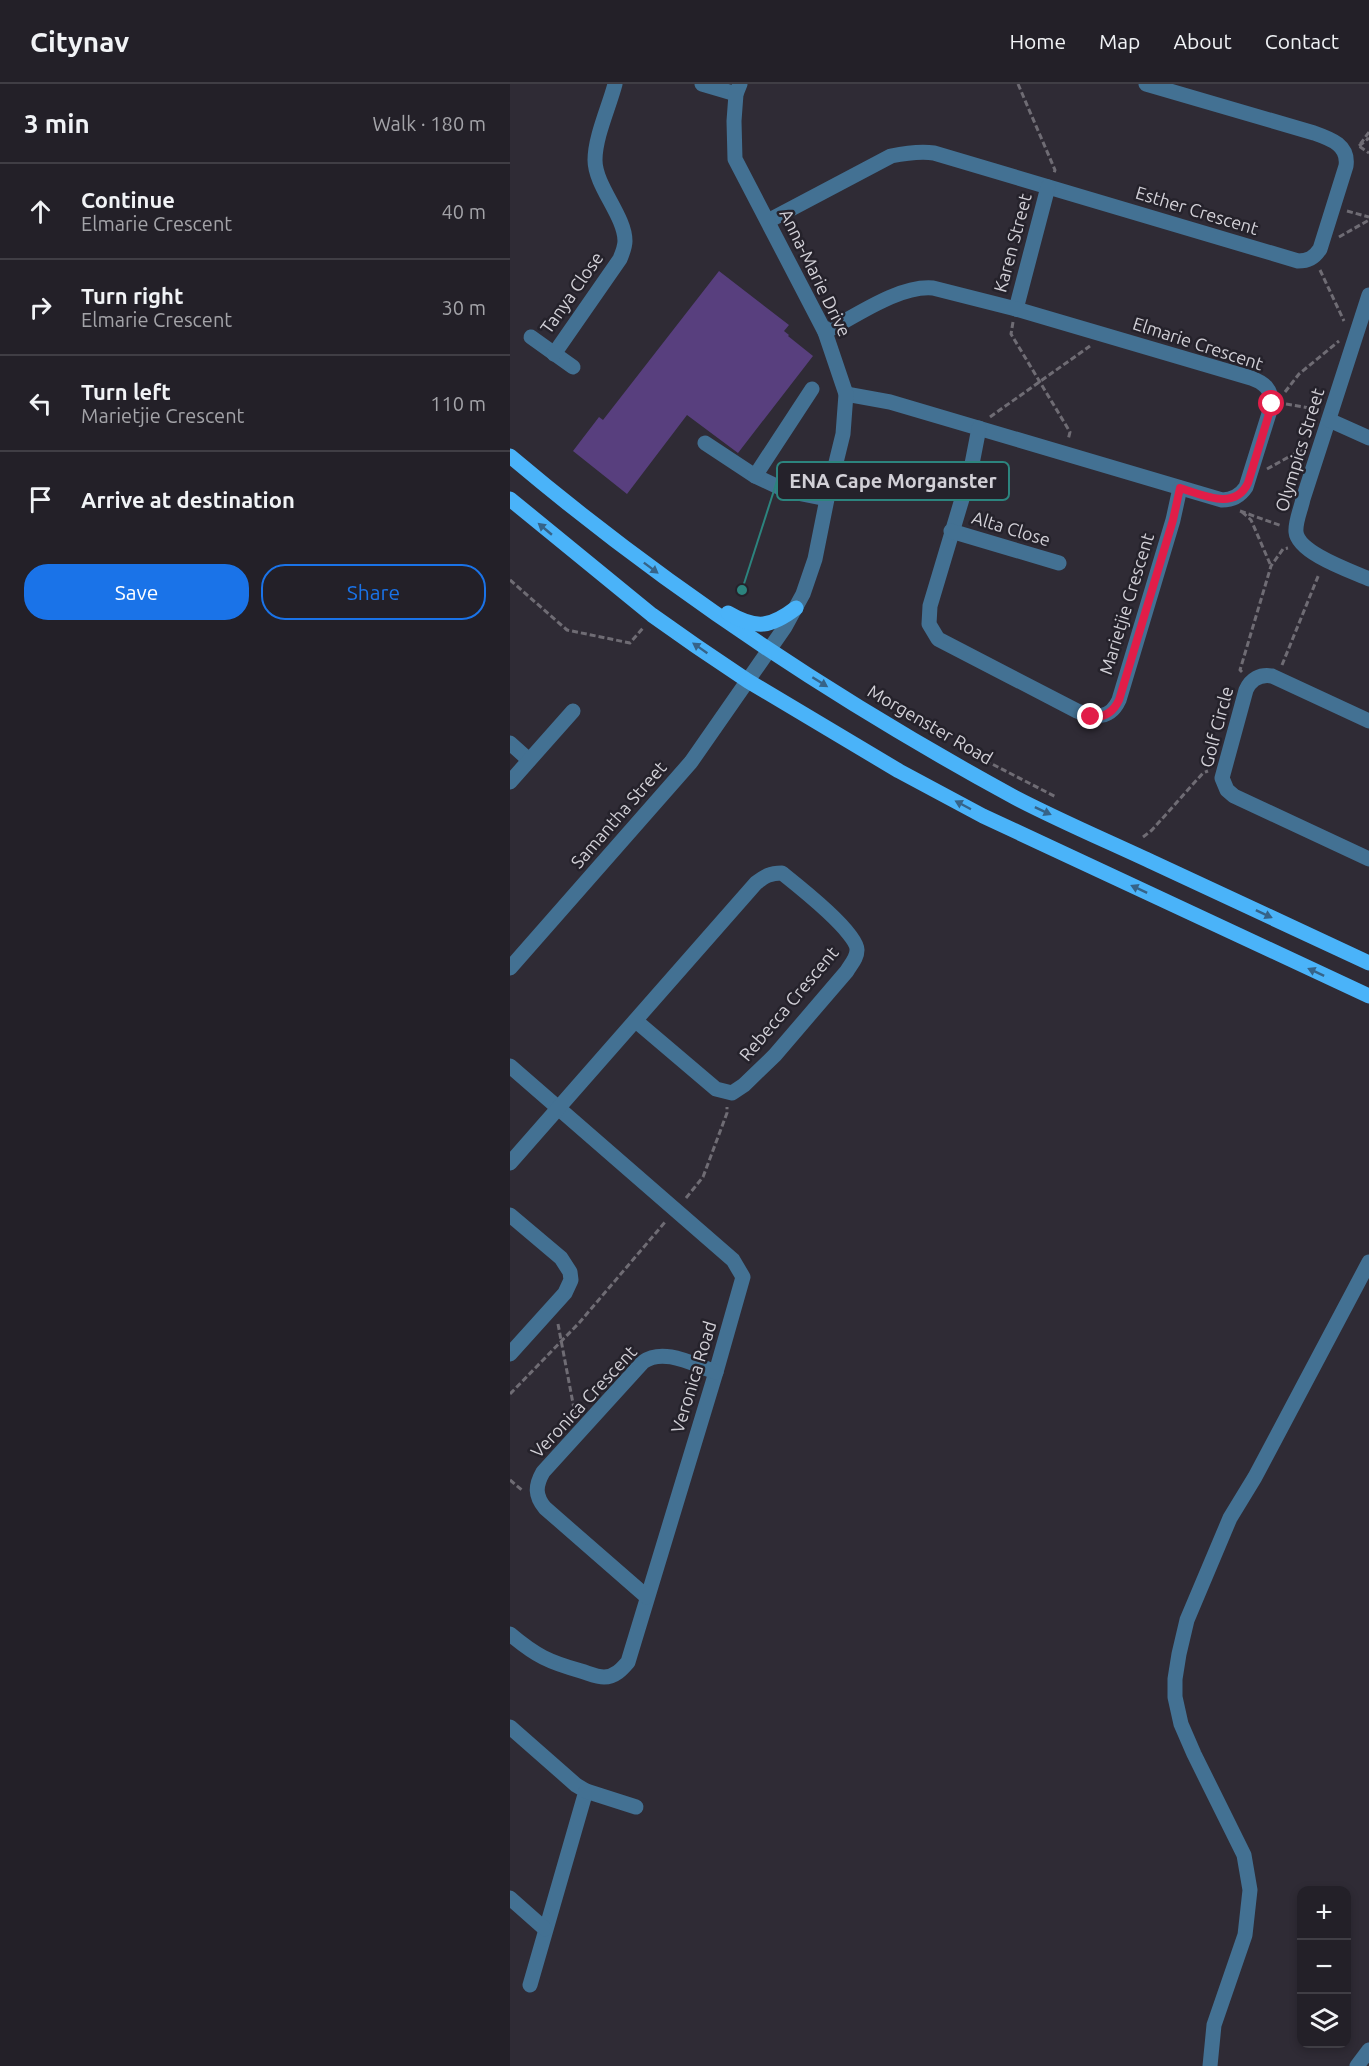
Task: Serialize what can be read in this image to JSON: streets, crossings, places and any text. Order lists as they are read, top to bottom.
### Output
{
  "streets": {
    "main road": ["Morgenster Road"],
    "street": [
      "Esther Crescent",
      "Karen Street",
      "Anna-Marie Drive",
      "Tanya Close",
      "Elmarie Crescent",
      "Olympics Street",
      "Alta Close",
      "Marietjie Crescent",
      "Golf Circle",
      "Samantha Street",
      "Rebecca Crescent",
      "Veronica Road",
      "Veronica Crescent"
    ]
  },
  "crossings": [
    ["Esther Crescent", "Karen Street"],
    ["Esther Crescent", "Anna-Marie Drive"],
    ["Karen Street", "Elmarie Crescent"],
    ["Anna-Marie Drive", "Elmarie Crescent"],
    ["Anna-Marie Drive", "Morgenster Road"],
    ["Anna-Marie Drive", "Samantha Street"],
    ["Alta Close", "Marietjie Crescent"],
    ["Morgenster Road", "Samantha Street"],
    ["Rebecca Crescent", "Veronica Road"],
    ["Veronica Road", "Veronica Crescent"]
  ],
  "places": ["ENA Cape Morganster"],
  "page": {
    "header": "Citynav",
    "nav": [
      "Home",
      "Map",
      "About",
      "Contact"
    ],
    "heading": ["3 min", "Walk · 180 m"],
    "list": [
      ["Continue", "Elmarie Crescent", "40 m"],
      ["Turn right", "Elmarie Crescent", "30 m"],
      ["Turn left", "Marietjie Crescent", "110 m"],
      "Arrive at destination"
    ],
    "buttons": ["Save", "Share"],
    "map_buttons": ["+", "−"]
  }
}
